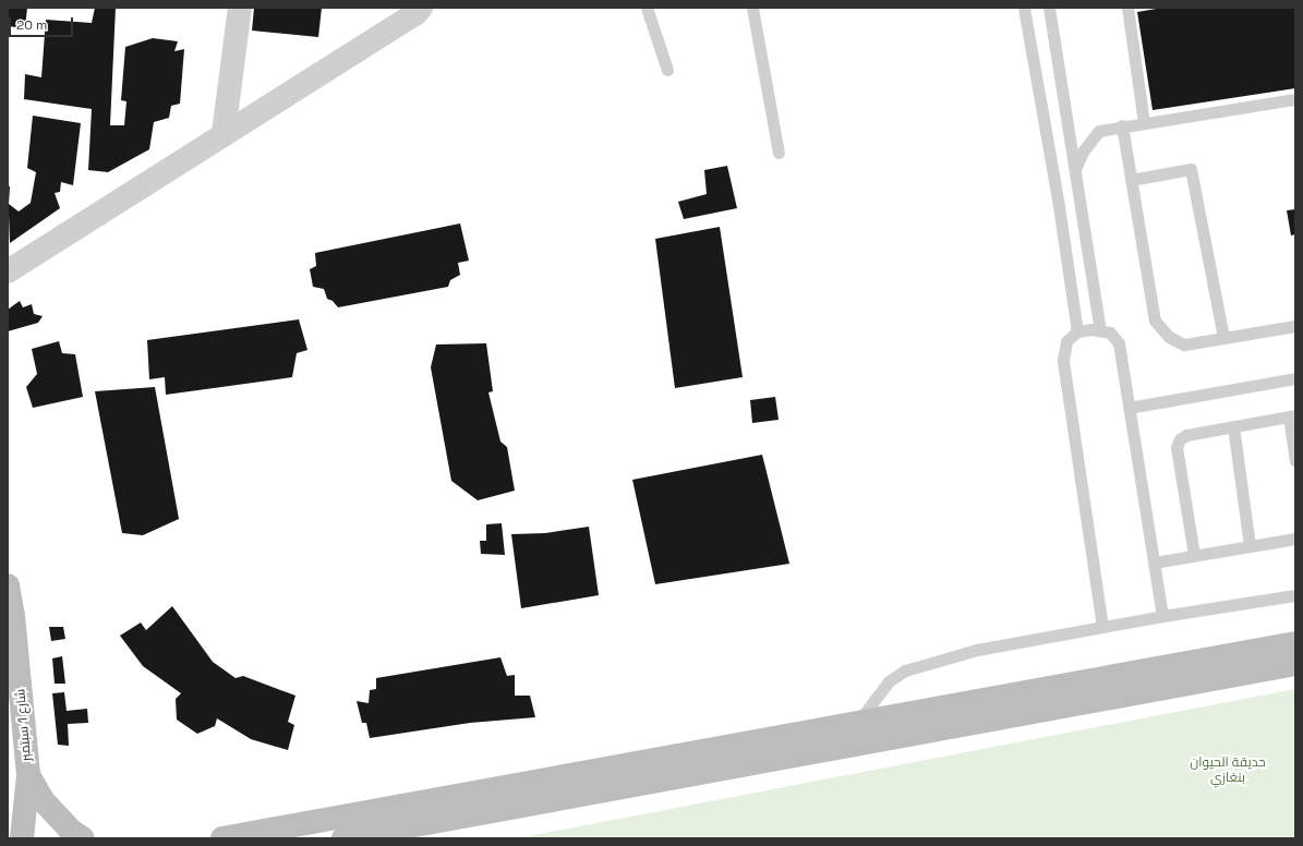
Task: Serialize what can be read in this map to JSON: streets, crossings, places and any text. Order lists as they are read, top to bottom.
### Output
{
  "streets": {
    "main road": ["شارع 1 سبتمبر"]
  },
  "parks": ["حديقة الحيوان بنغازي"],
  "scale_bar": "20 m"
}
